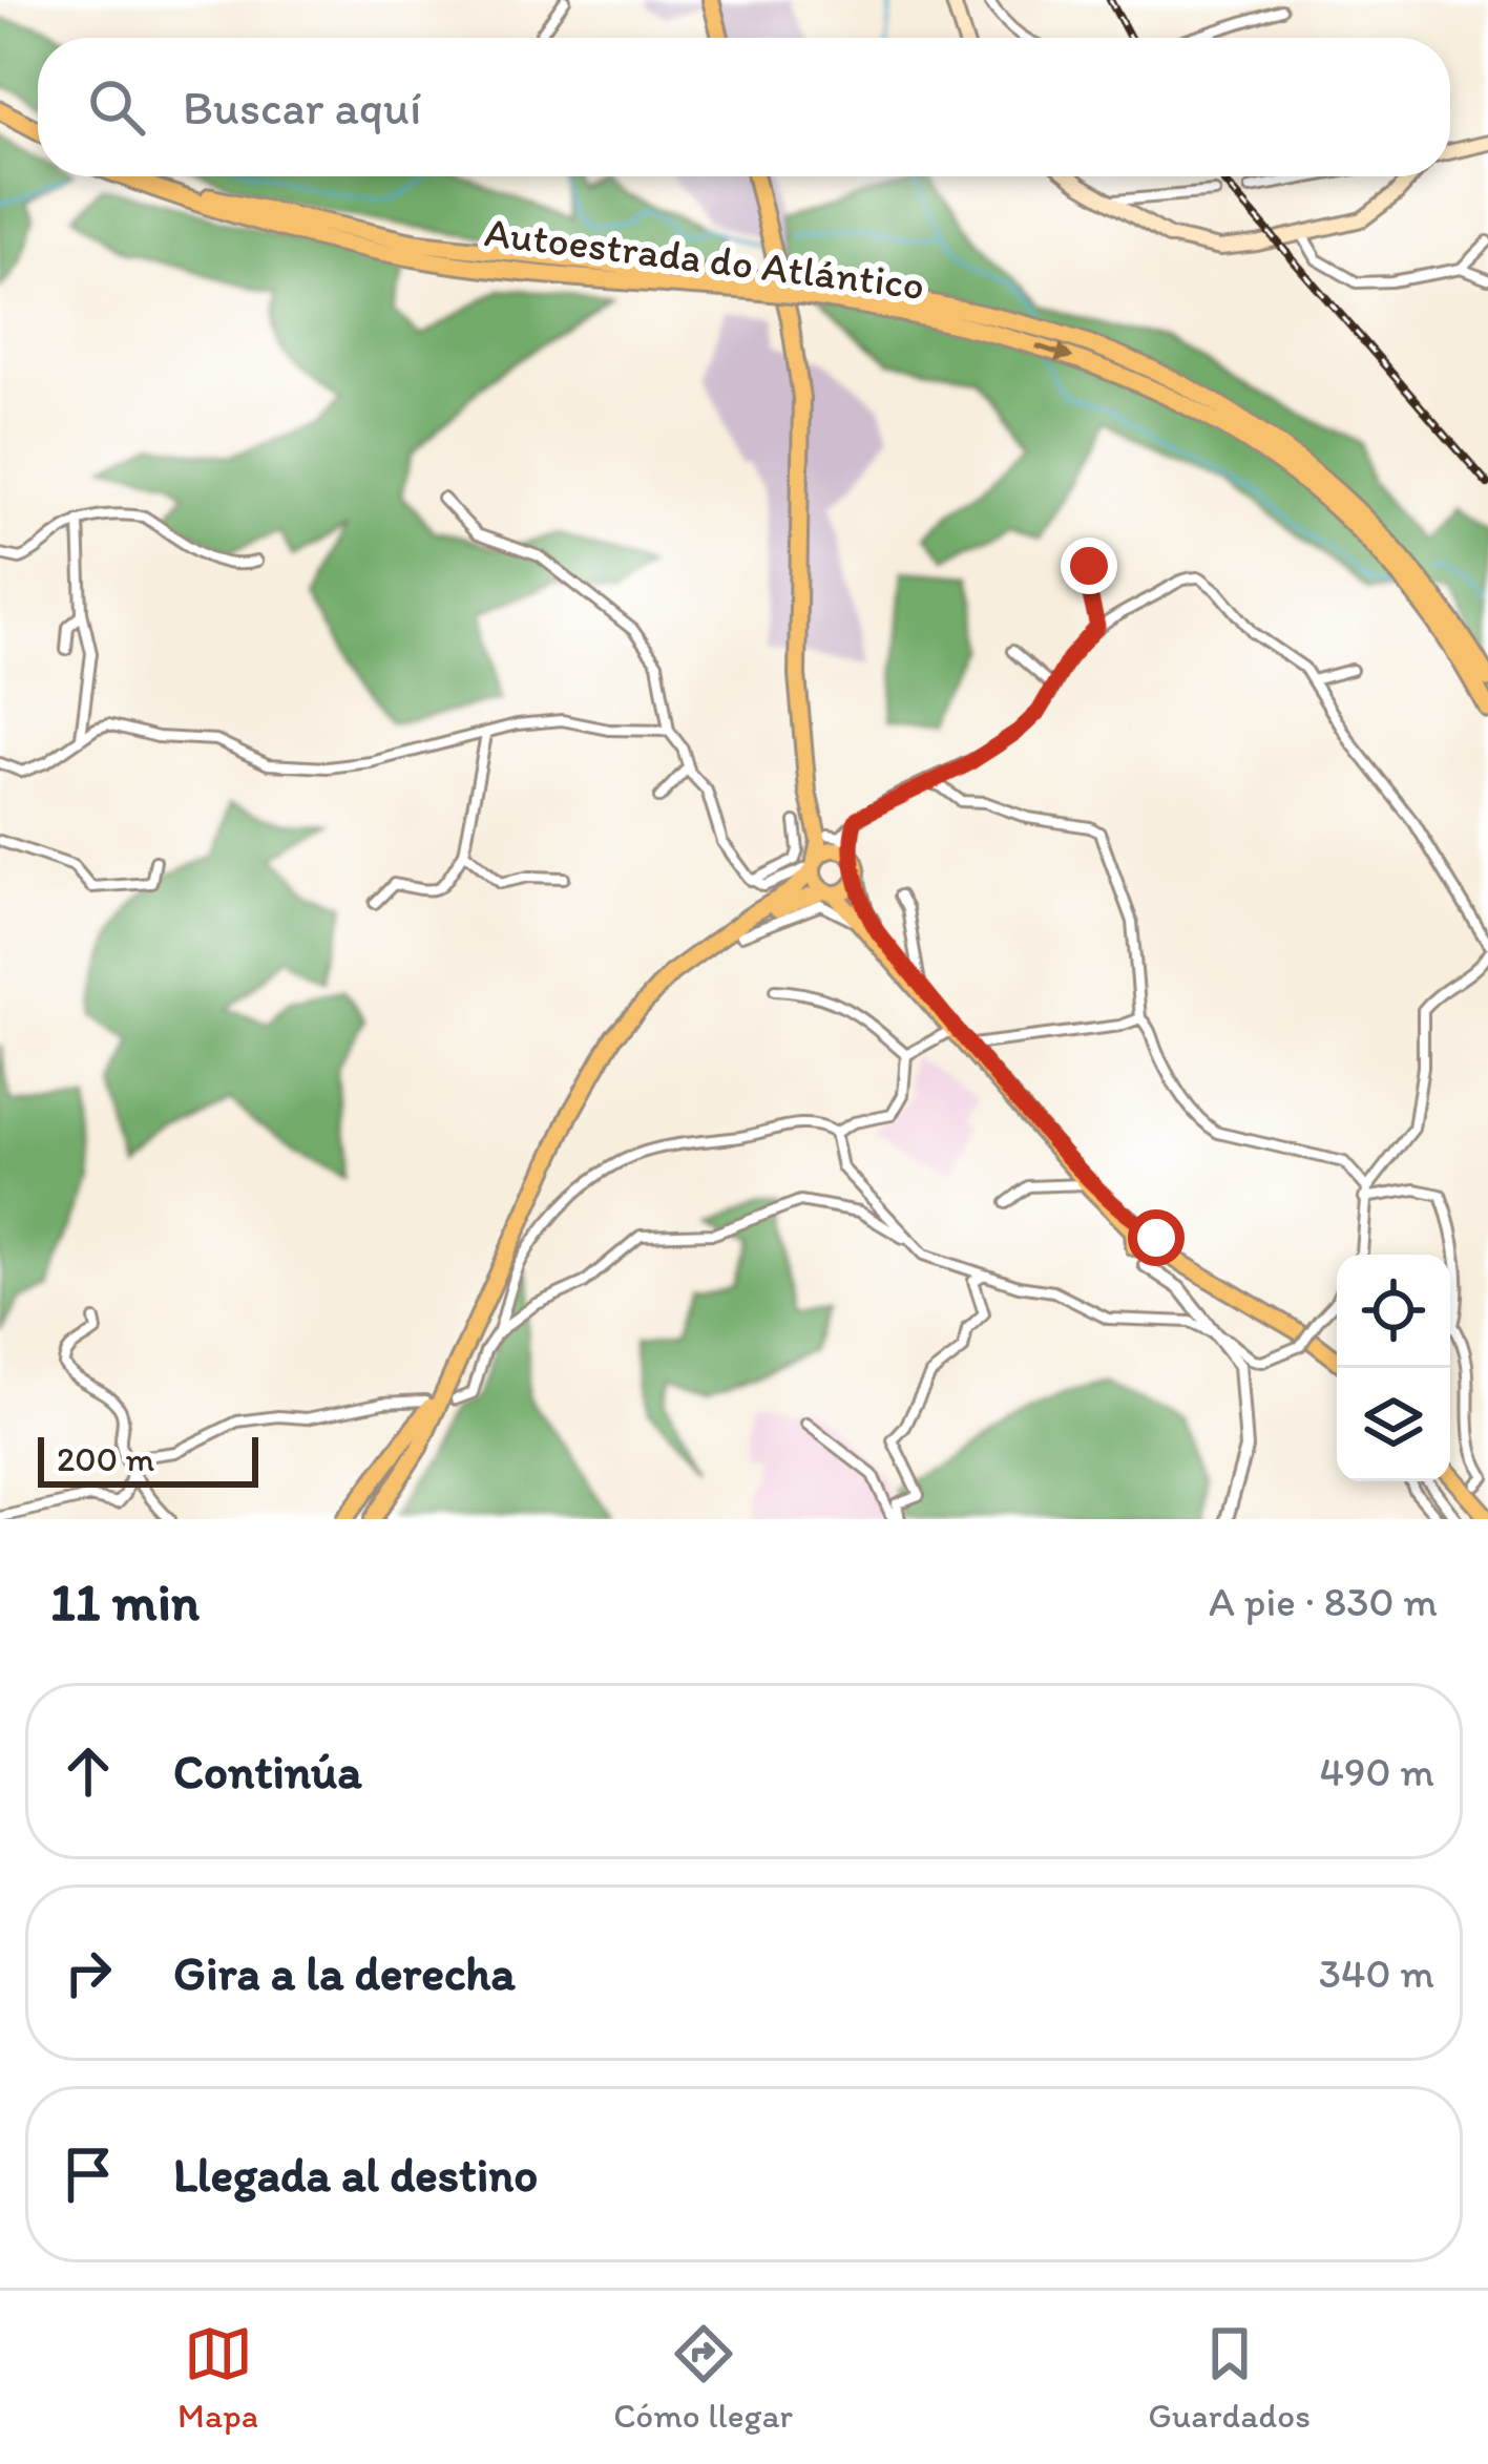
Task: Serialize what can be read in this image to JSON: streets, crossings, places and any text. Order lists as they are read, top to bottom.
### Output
{
  "streets": {
    "highway": ["Autoestrada do Atlántico"]
  },
  "scale_bar": "200 m",
  "page": {
    "search": "Buscar aquí",
    "scale": "200 m",
    "heading": ["11 min", "A pie · 830 m"],
    "list": [
      ["Continúa", "490 m"],
      ["Gira a la derecha", "340 m"],
      "Llegada al destino"
    ],
    "nav": ["Mapa", "Cómo llegar", "Guardados"]
  }
}
